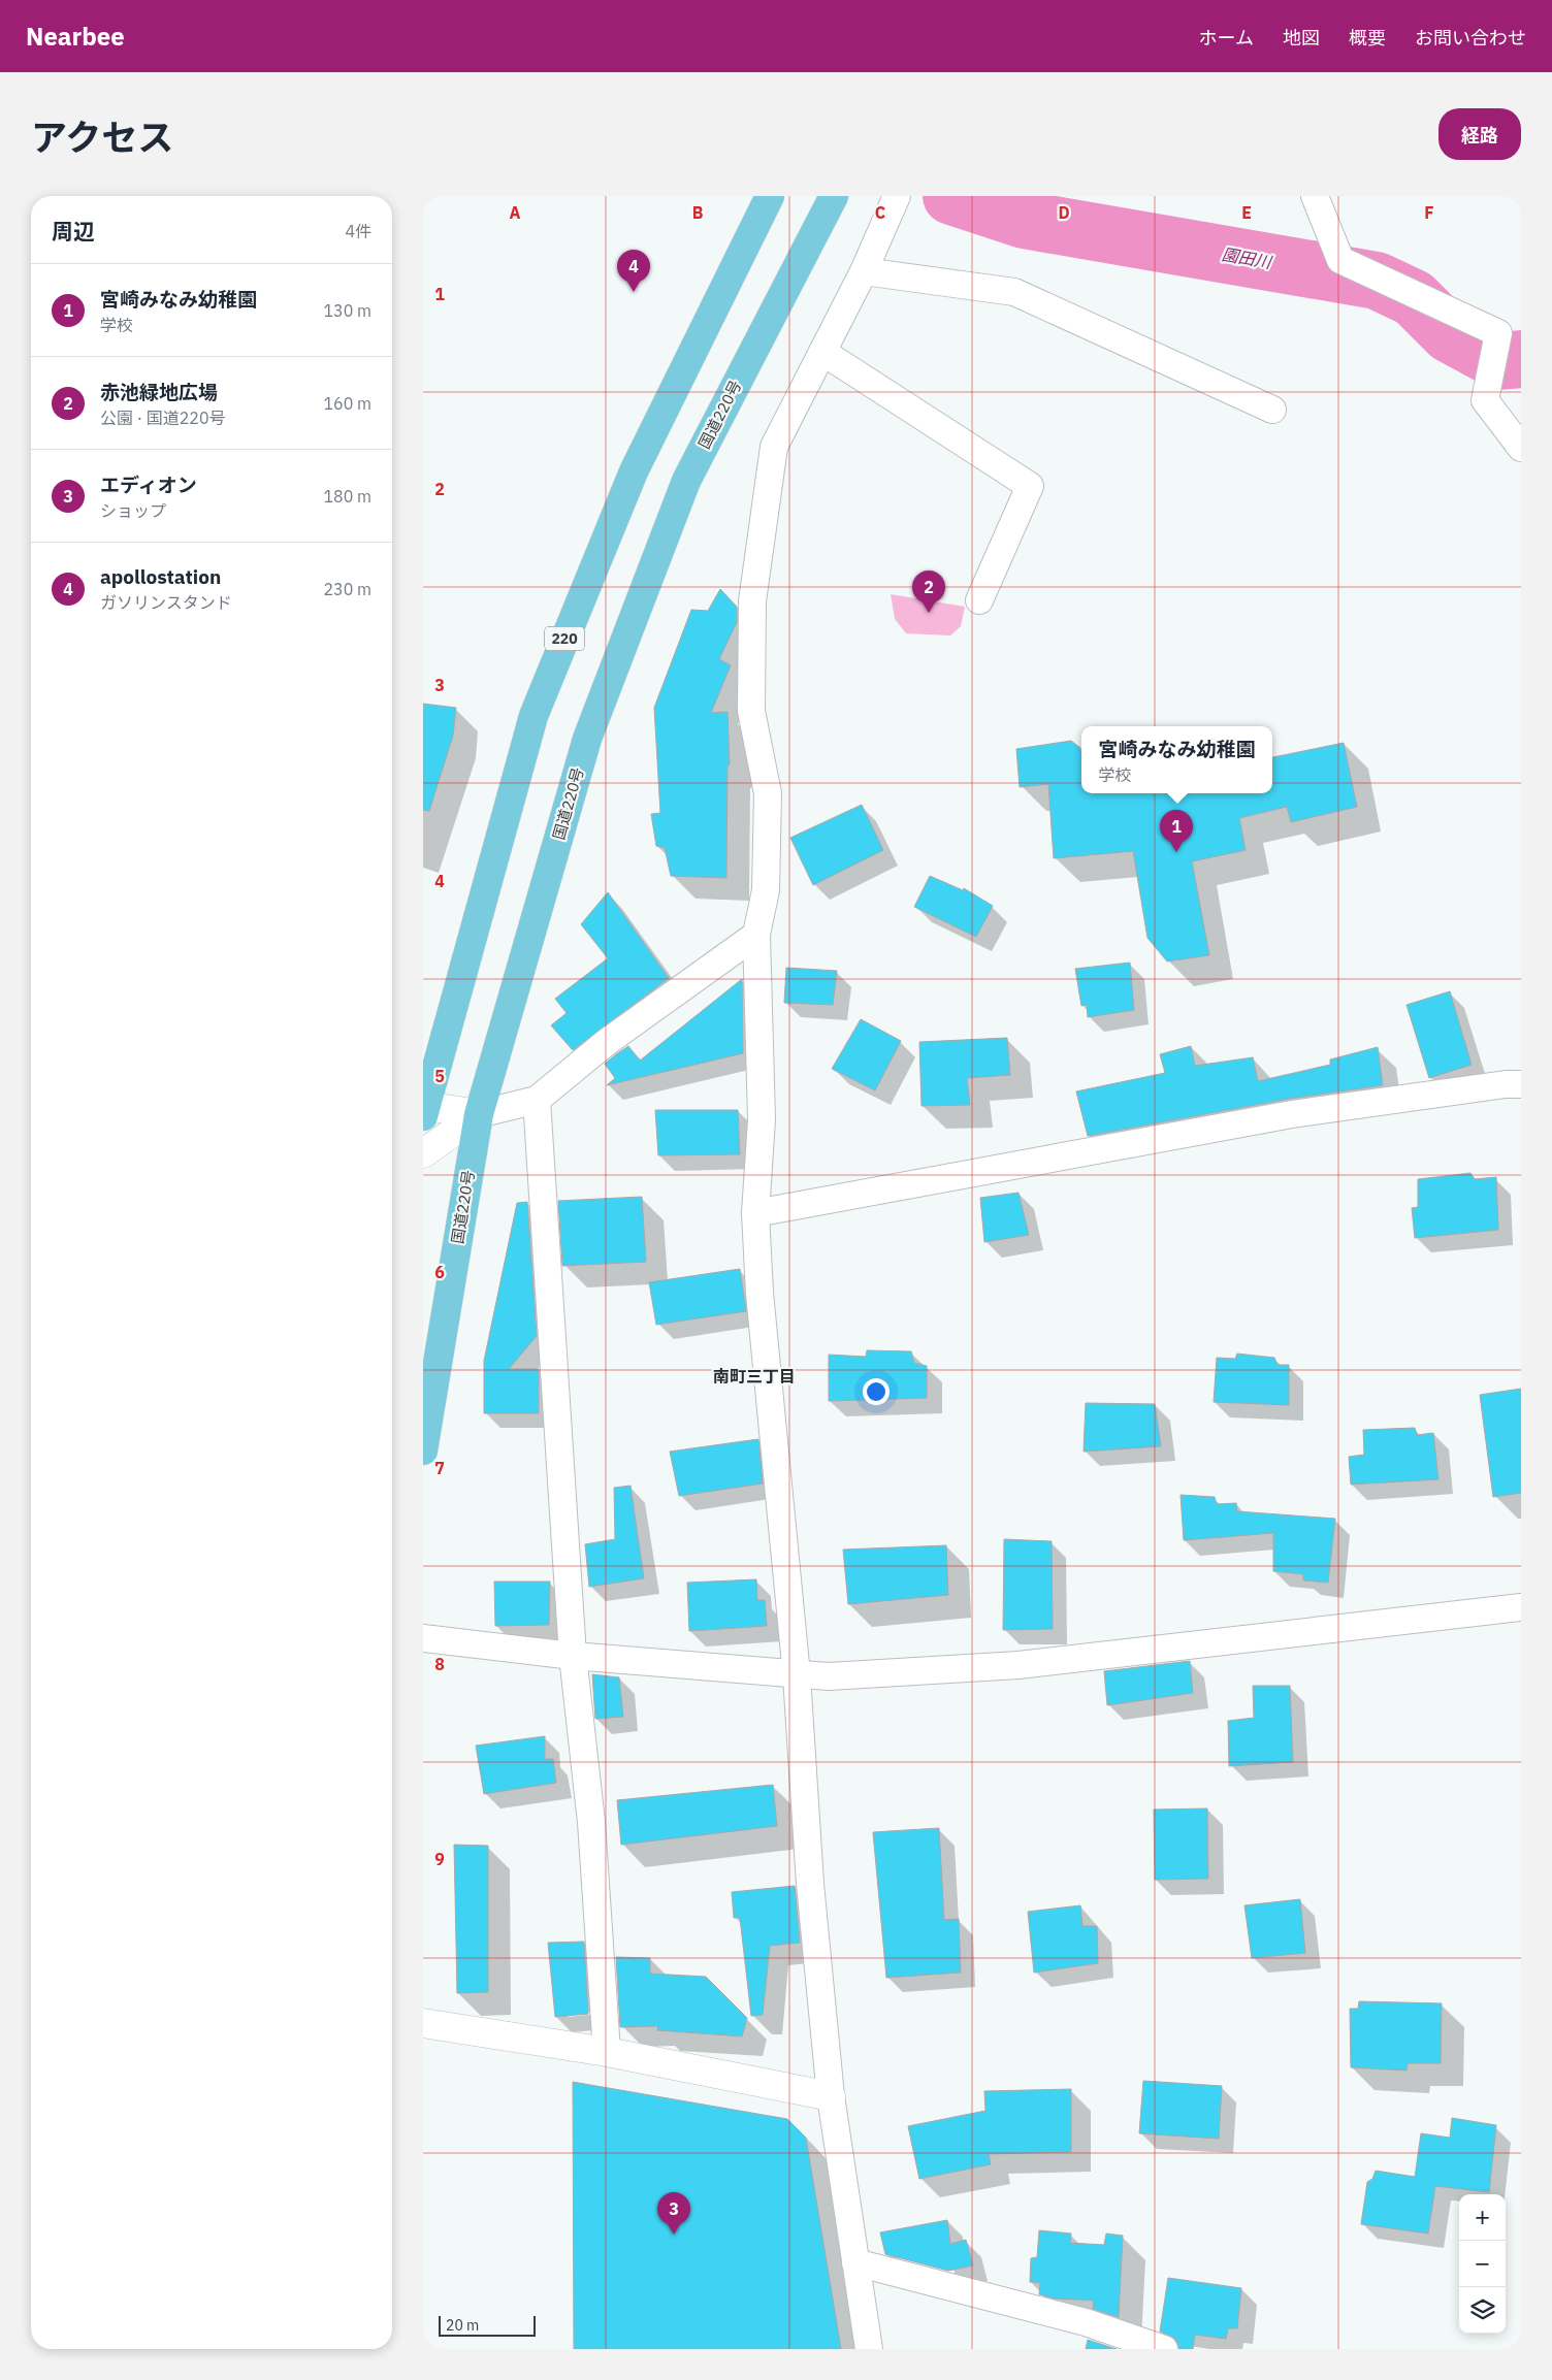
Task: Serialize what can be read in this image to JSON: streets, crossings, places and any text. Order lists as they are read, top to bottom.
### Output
{
  "streets": {
    "highway": ["国道220号", "220"]
  },
  "districts": ["南町三丁目"],
  "water": ["園田川"],
  "scale_bar": "20 m",
  "page": {
    "header": "Nearbee",
    "nav": [
      "ホーム",
      "地図",
      "概要",
      "お問い合わせ"
    ],
    "title": "アクセス",
    "buttons": "経路",
    "heading": ["周辺", "4件"],
    "pins": [
      "4",
      "2",
      "1",
      "3"
    ],
    "list": [
      {
        "mark": "1",
        "name": "宮崎みなみ幼稚園",
        "note": "学校",
        "value": "130 m"
      },
      {
        "mark": "2",
        "name": "赤池緑地広場",
        "note": "公園 · 国道220号",
        "value": "160 m"
      },
      {
        "mark": "3",
        "name": "エディオン",
        "note": "ショップ",
        "value": "180 m"
      },
      {
        "mark": "4",
        "name": "apollostation",
        "note": "ガソリンスタンド",
        "value": "230 m"
      }
    ],
    "popup": ["宮崎みなみ幼稚園", "学校"],
    "map_buttons": ["+", "−"],
    "scale": "20 m"
  },
  "grid": {
    "columns": [
      "A",
      "B",
      "C",
      "D",
      "E",
      "F"
    ],
    "rows": [
      "1",
      "2",
      "3",
      "4",
      "5",
      "6",
      "7",
      "8",
      "9"
    ]
  }
}
